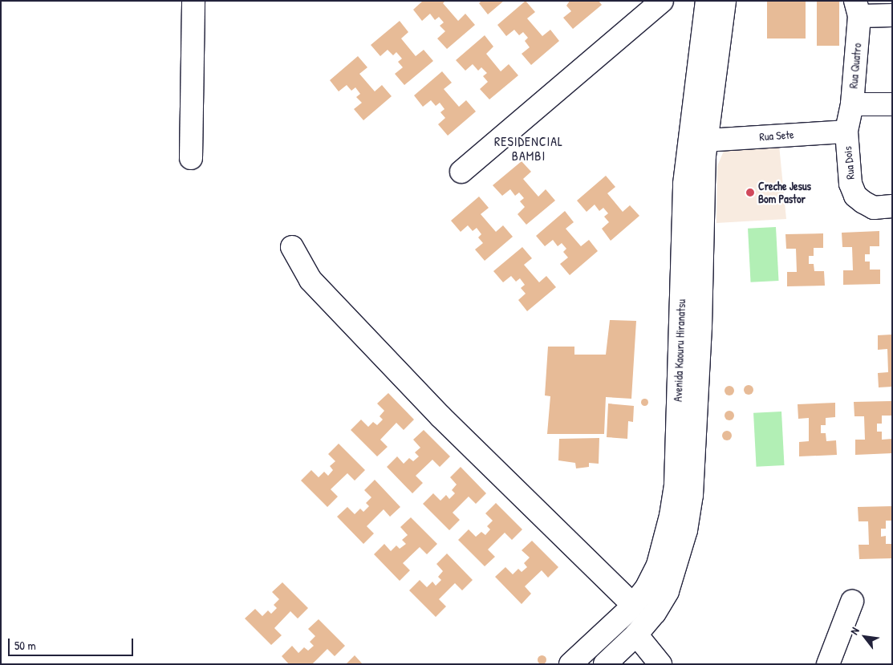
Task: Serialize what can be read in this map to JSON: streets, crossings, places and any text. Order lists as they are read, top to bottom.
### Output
{
  "streets": {
    "main road": [
      "Rua Quatro",
      "Rua Sete",
      "Rua Dois",
      "Avenida Kaouru Hiranatsu"
    ]
  },
  "crossings": [
    ["Rua Quatro", "Rua Sete"],
    ["Rua Quatro", "Rua Dois"],
    ["Rua Sete", "Rua Dois"],
    ["Rua Sete", "Avenida Kaouru Hiranatsu"]
  ],
  "districts": ["RESIDENCIAL BAMBI"],
  "places": ["Creche Jesus Bom Pastor"],
  "scale_bar": "50 m",
  "north": "top left"
}
